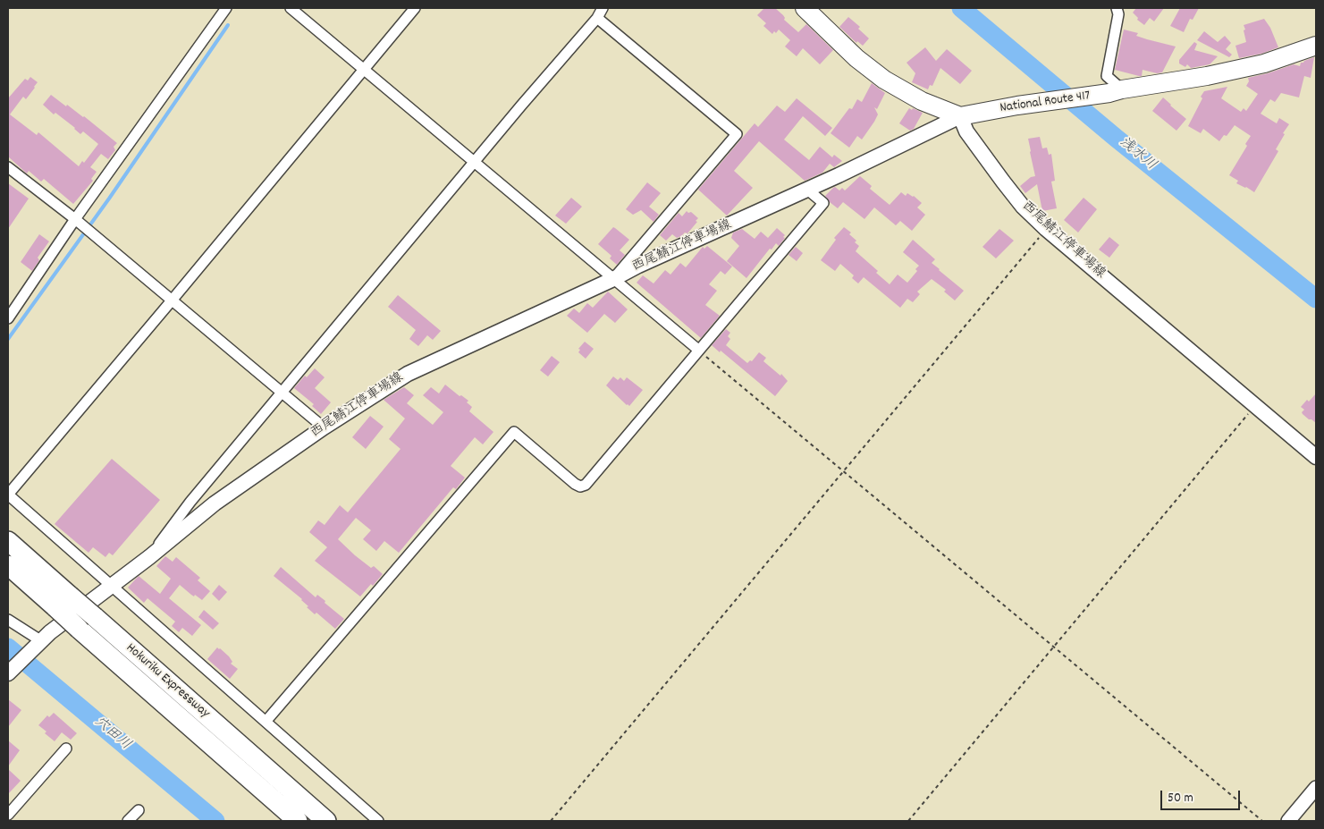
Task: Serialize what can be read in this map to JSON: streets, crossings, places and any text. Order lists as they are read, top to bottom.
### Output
{
  "streets": {
    "highway": ["National Route 417", "Hokuriku Expressway"],
    "main road": ["西尾鯖江停車場線"]
  },
  "crossings": [
    ["National Route 417", "西尾鯖江停車場線"]
  ],
  "water": ["浅水川", "穴田川"],
  "scale_bar": "50 m"
}
